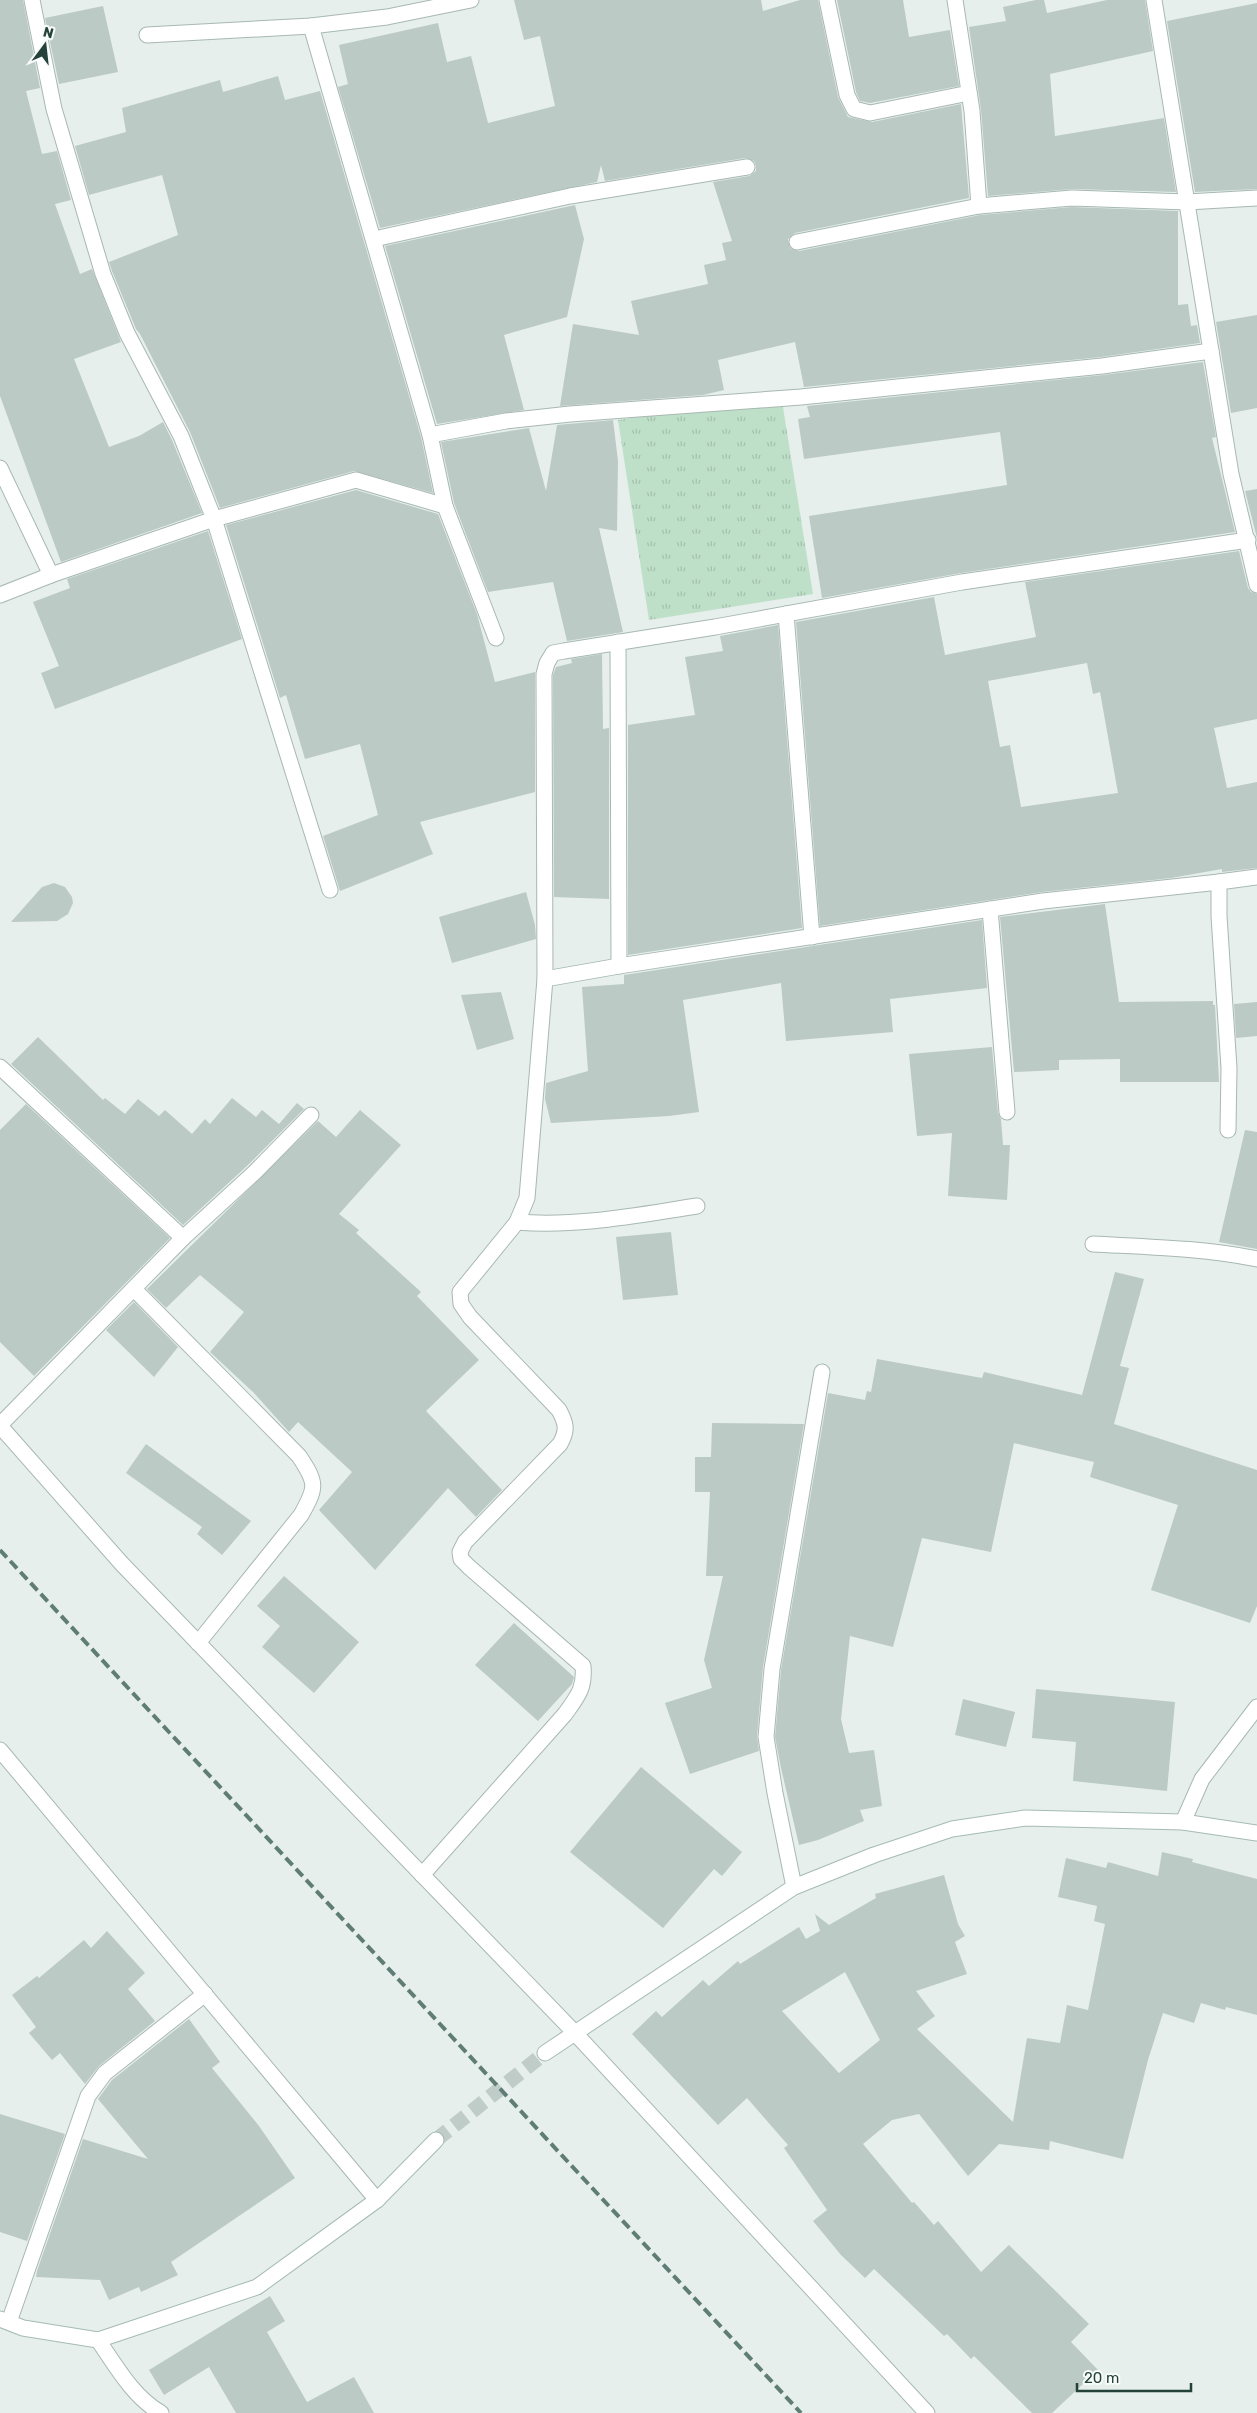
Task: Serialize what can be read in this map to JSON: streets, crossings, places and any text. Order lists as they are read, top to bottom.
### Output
{
  "scale_bar": "20 m",
  "north": "top"
}
